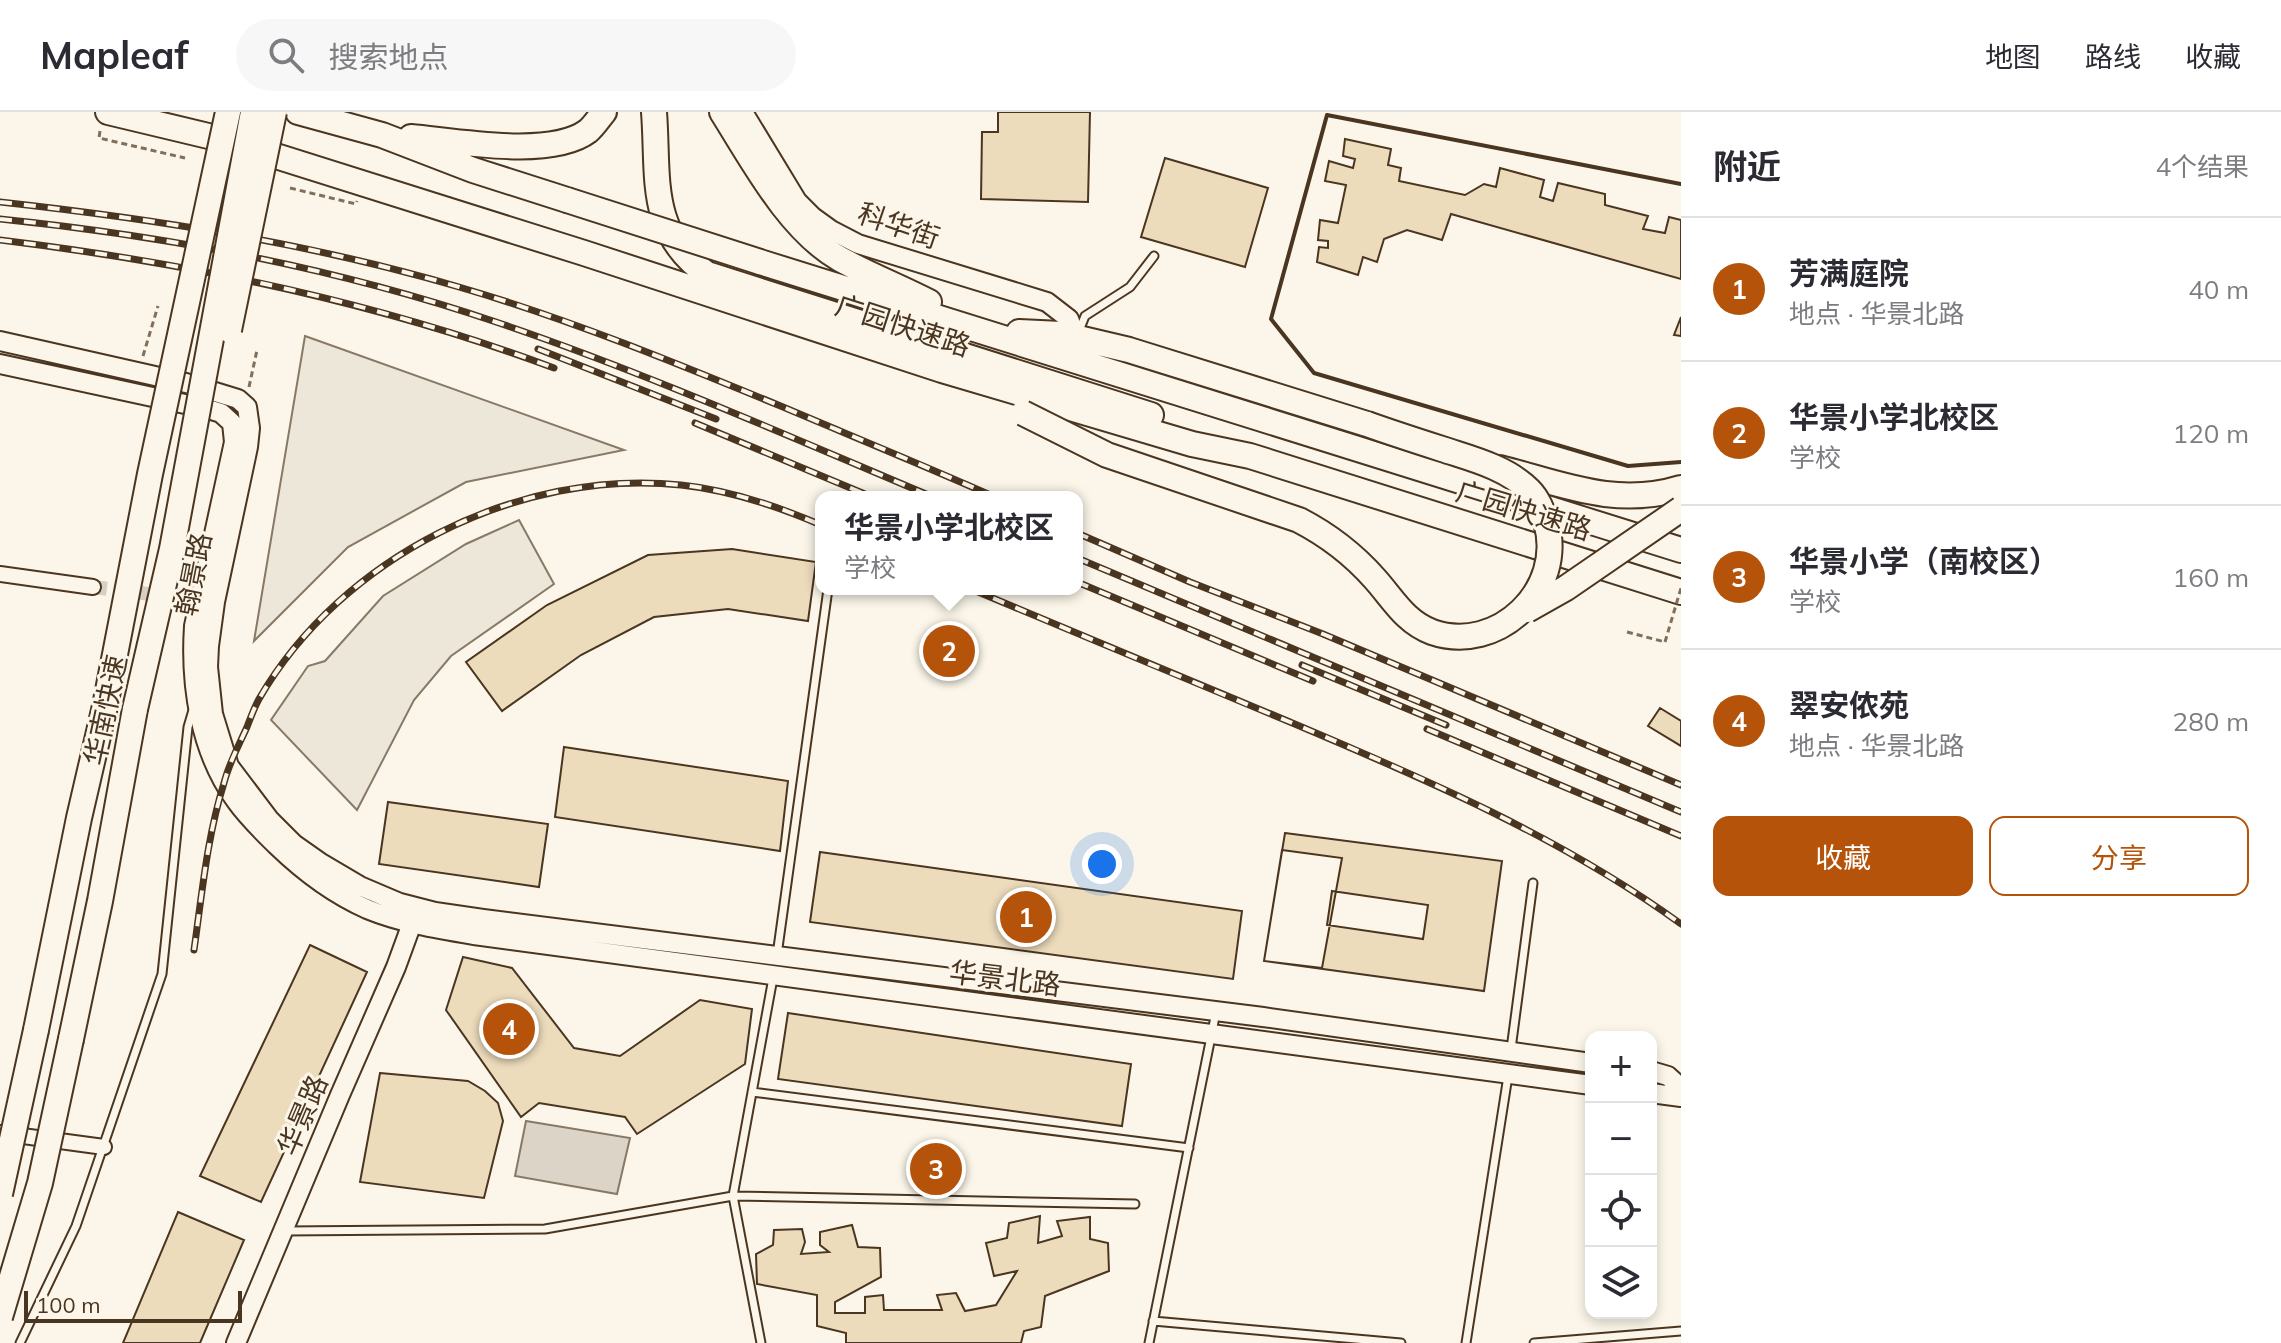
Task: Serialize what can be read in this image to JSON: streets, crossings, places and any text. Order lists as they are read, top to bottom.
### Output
{
  "streets": {
    "highway": ["广园快速路", "华南快速"],
    "street": [
      "科华街",
      "翰景路",
      "华景北路",
      "华景路"
    ]
  },
  "crossings": [
    ["翰景路", "华景北路"],
    ["翰景路", "华景路"],
    ["华景北路", "华景路"]
  ],
  "scale_bar": "100 m",
  "page": {
    "header": "Mapleaf",
    "search": "搜索地点",
    "nav": ["地图", "路线", "收藏"],
    "heading": ["附近", "4个结果"],
    "list": [
      {
        "mark": "1",
        "name": "芳满庭院",
        "note": "地点 · 华景北路",
        "value": "40 m"
      },
      {
        "mark": "2",
        "name": "华景小学北校区",
        "note": "学校",
        "value": "120 m"
      },
      {
        "mark": "3",
        "name": "华景小学（南校区）",
        "note": "学校",
        "value": "160 m"
      },
      {
        "mark": "4",
        "name": "翠安侬苑",
        "note": "地点 · 华景北路",
        "value": "280 m"
      }
    ],
    "popup": ["华景小学北校区", "学校"],
    "pins": [
      "2",
      "1",
      "4",
      "3"
    ],
    "buttons": ["收藏", "分享"],
    "map_buttons": ["+", "−"],
    "scale": "100 m"
  }
}
